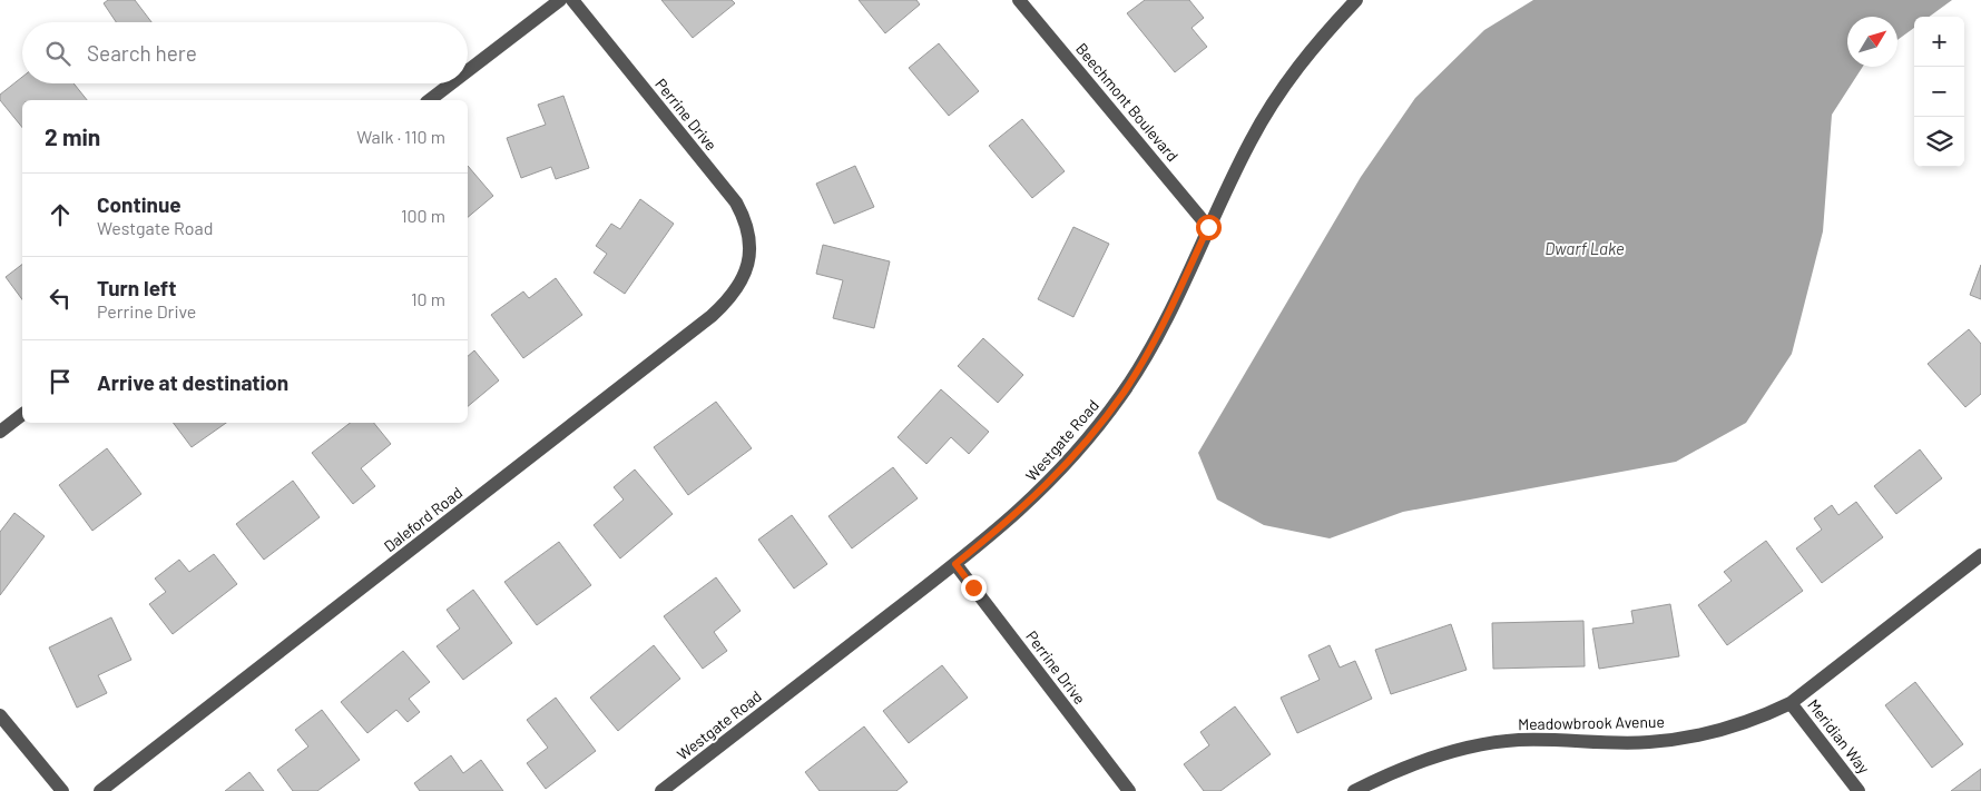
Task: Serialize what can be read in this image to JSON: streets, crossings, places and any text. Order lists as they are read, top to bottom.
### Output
{
  "streets": {
    "street": [
      "Beechmont Boulevard",
      "Perrine Drive",
      "Westgate Road",
      "Daleford Road",
      "Meadowbrook Avenue",
      "Meridian Way"
    ]
  },
  "crossings": [
    ["Beechmont Boulevard", "Westgate Road"],
    ["Perrine Drive", "Westgate Road"],
    ["Perrine Drive", "Daleford Road"],
    ["Meadowbrook Avenue", "Meridian Way"]
  ],
  "water": ["Dwarf Lake"],
  "north": "top right",
  "page": {
    "map_buttons": ["+", "−"],
    "search": "Search here",
    "heading": ["2 min", "Walk · 110 m"],
    "list": [
      ["Continue", "Westgate Road", "100 m"],
      ["Turn left", "Perrine Drive", "10 m"],
      "Arrive at destination"
    ]
  }
}
